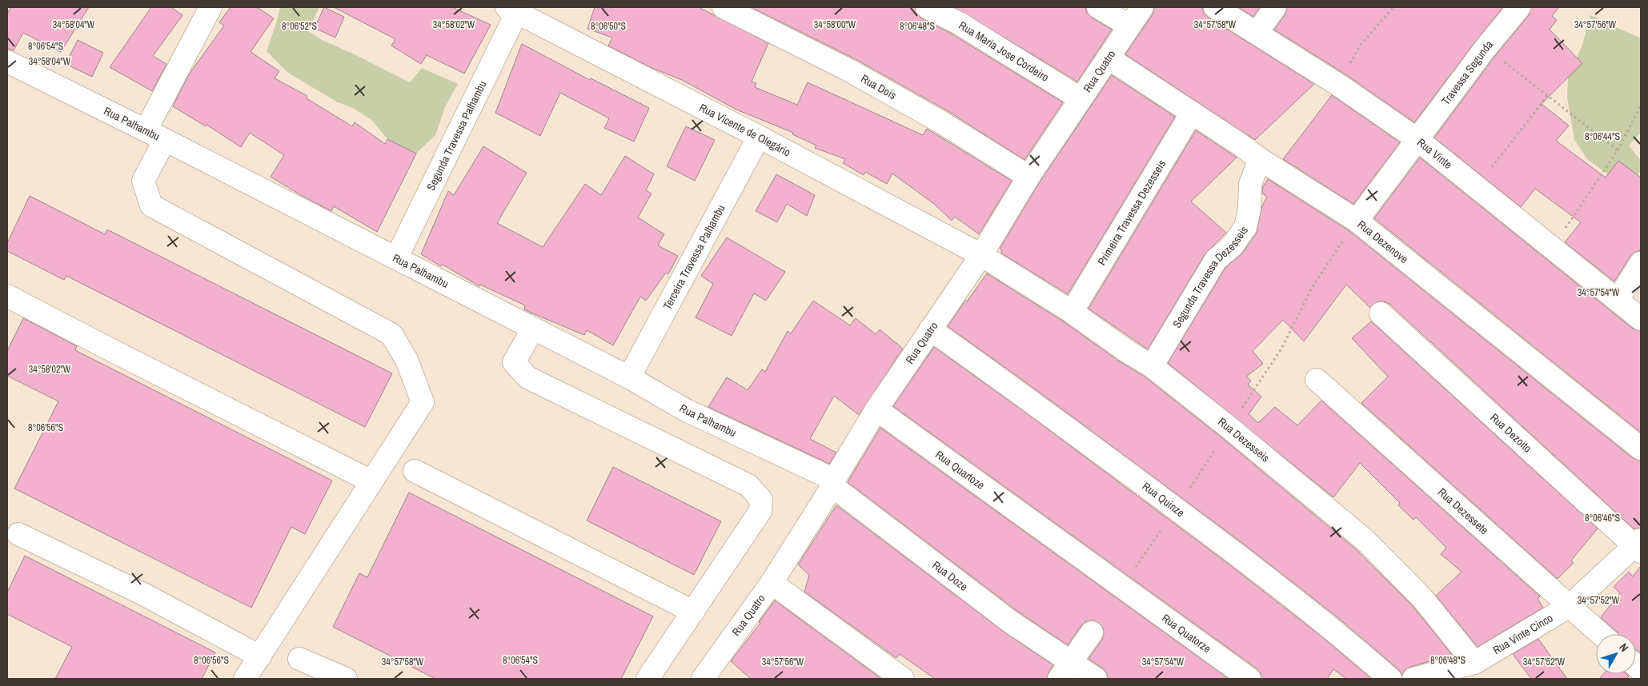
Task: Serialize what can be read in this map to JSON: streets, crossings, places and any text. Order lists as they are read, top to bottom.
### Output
{
  "streets": {
    "street": [
      "Rua Maria Jose Cordeiro",
      "Rua Quatro",
      "Travessa Segunda",
      "Rua Dois",
      "Rua Palhambu",
      "Rua Vicente de Olegário",
      "Segunda Travessa Palhambu",
      "Rua Vinte",
      "Primeira Travessa Dezesseis",
      "Rua Dezenove",
      "Terceira Travessa Palhambu",
      "Segunda Travessa Dezesseis",
      "Rua Dezoito",
      "Rua Dezesseis",
      "Rua Quartoze",
      "Rua Quinze",
      "Rua Dezessete",
      "Rua Doze",
      "Rua Quatorze",
      "Rua Vinte Cinco"
    ]
  },
  "crossings": [
    ["Rua Maria Jose Cordeiro", "Rua Quatro"],
    ["Rua Quatro", "Rua Dois"],
    ["Rua Quatro", "Rua Palhambu"],
    ["Rua Quatro", "Rua Vicente de Olegário"],
    ["Rua Quatro", "Rua Dezenove"],
    ["Rua Quatro", "Rua Dezesseis"],
    ["Rua Quatro", "Rua Quartoze"],
    ["Rua Quatro", "Rua Quinze"],
    ["Rua Quatro", "Rua Doze"],
    ["Travessa Segunda", "Rua Vinte"],
    ["Travessa Segunda", "Rua Dezenove"],
    ["Rua Palhambu", "Segunda Travessa Palhambu"],
    ["Rua Palhambu", "Terceira Travessa Palhambu"],
    ["Rua Palhambu", "Rua Doze"],
    ["Rua Vicente de Olegário", "Segunda Travessa Palhambu"],
    ["Rua Vicente de Olegário", "Terceira Travessa Palhambu"],
    ["Rua Vicente de Olegário", "Rua Dezesseis"],
    ["Primeira Travessa Dezesseis", "Rua Dezenove"],
    ["Primeira Travessa Dezesseis", "Rua Dezesseis"],
    ["Rua Dezenove", "Segunda Travessa Dezesseis"],
    ["Segunda Travessa Dezesseis", "Rua Dezesseis"],
    ["Rua Dezoito", "Rua Vinte Cinco"],
    ["Rua Dezesseis", "Rua Vinte Cinco"],
    ["Rua Quartoze", "Rua Quatorze"],
    ["Rua Dezessete", "Rua Vinte Cinco"]
  ],
  "north": "top right",
  "coordinates": [
    "34°57'56\"W",
    "34°58'04\"W",
    "34°58'02\"W",
    "34°58'00\"W",
    "34°57'58\"W",
    "8°06'48\"S",
    "8°06'52\"S",
    "8°06'50\"S",
    "8°06'54\"S",
    "8°06'44\"S",
    "34°57'54\"W",
    "8°06'56\"S",
    "8°06'46\"S",
    "34°57'52\"W"
  ]
}
